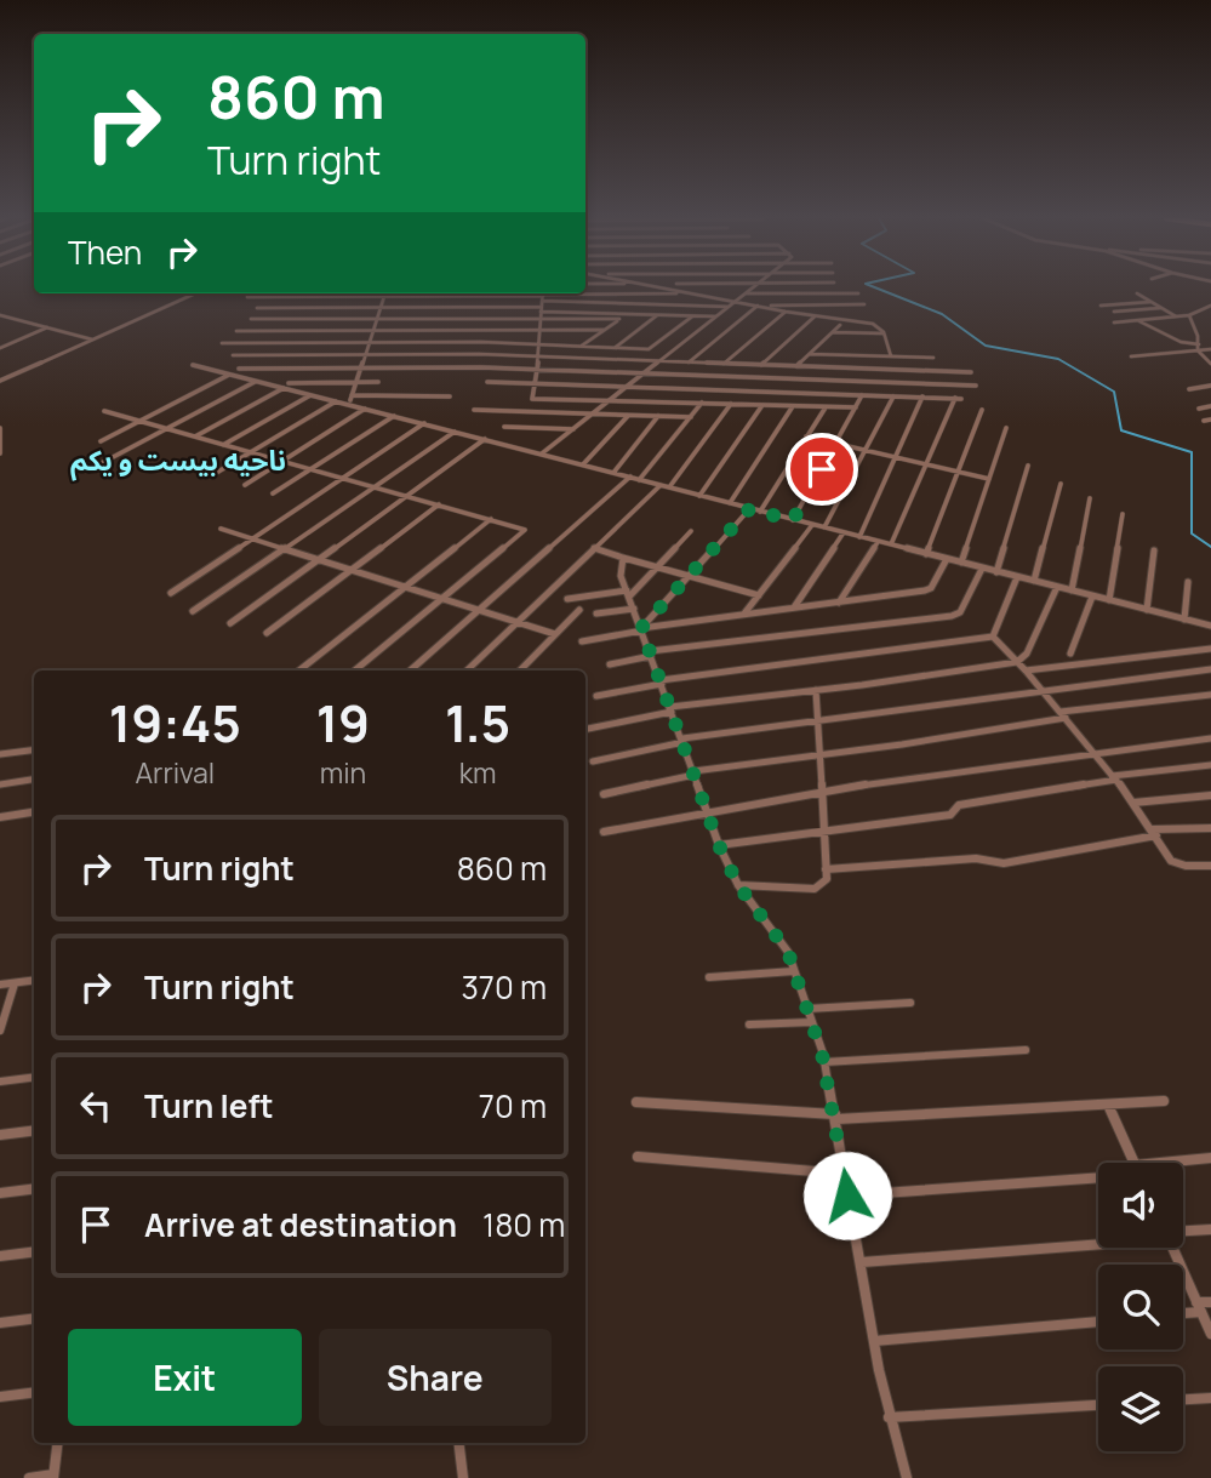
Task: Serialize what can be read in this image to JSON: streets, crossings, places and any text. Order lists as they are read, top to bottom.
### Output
{
  "districts": ["ناحیه بیست و یکم"],
  "page": {
    "turn": ["860 m", "Turn right"],
    "then": "Then",
    "eta": [
      "19:45",
      "Arrival",
      "19",
      "min",
      "1.5",
      "km"
    ],
    "list": [
      {
        "name": "Turn right",
        "value": "860 m"
      },
      {
        "name": "Turn right",
        "value": "370 m"
      },
      {
        "name": "Turn left",
        "value": "70 m"
      },
      {
        "name": "Arrive at destination",
        "value": "180 m"
      }
    ],
    "buttons": ["Exit", "Share"]
  }
}
